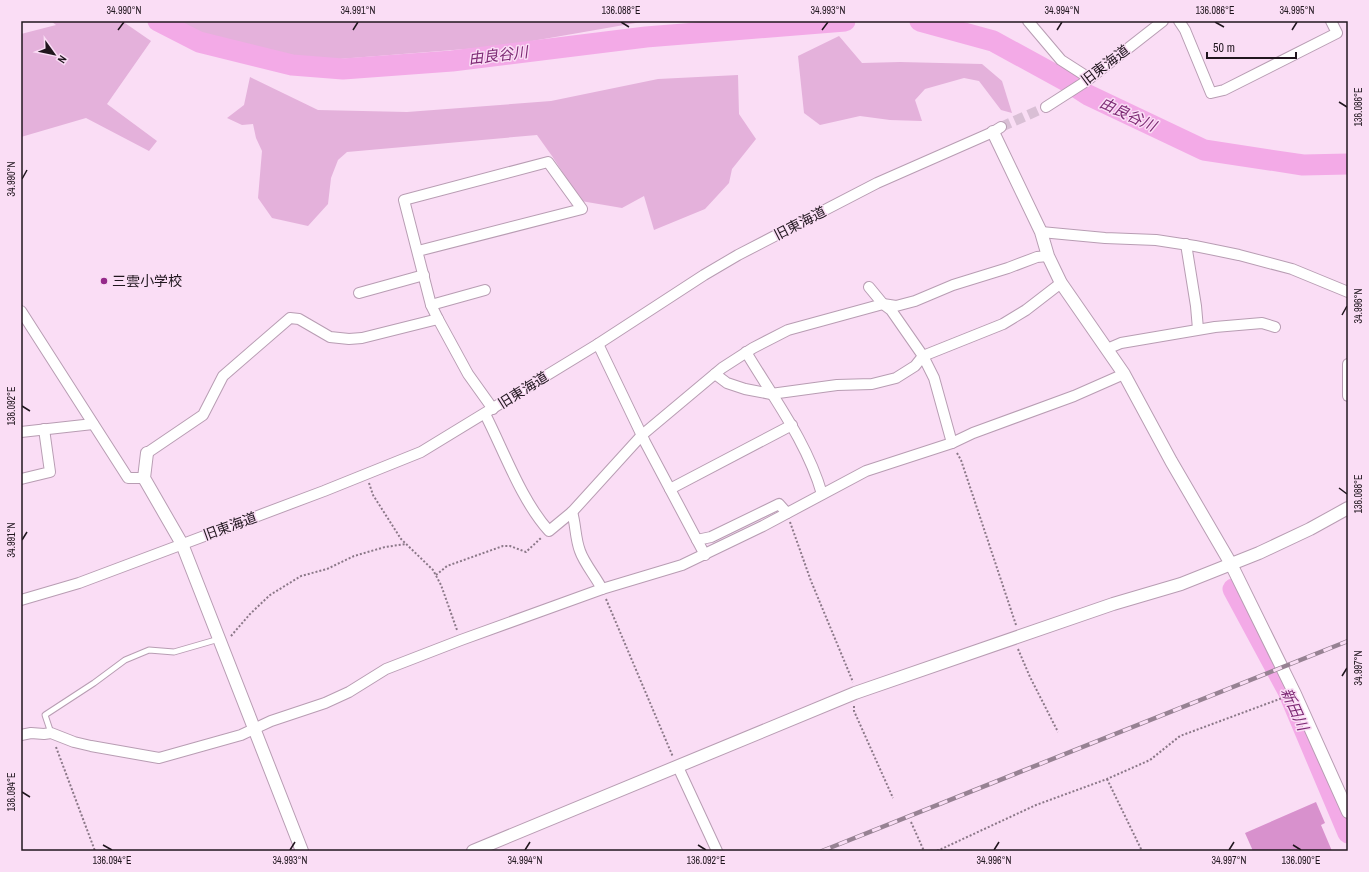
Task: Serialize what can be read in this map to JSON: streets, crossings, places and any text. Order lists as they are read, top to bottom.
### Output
{
  "streets": {
    "street": ["旧東海道"]
  },
  "water": ["由良谷川", "新田川"],
  "places": ["三雲小学校"],
  "scale_bar": "50 m",
  "north": "bottom right",
  "coordinates": [
    "34.990°N",
    "34.991°N",
    "136.088°E",
    "34.993°N",
    "34.994°N",
    "136.086°E",
    "34.995°N",
    "34.996°N",
    "136.092°E",
    "34.997°N",
    "136.094°E",
    "136.090°E"
  ]
}
